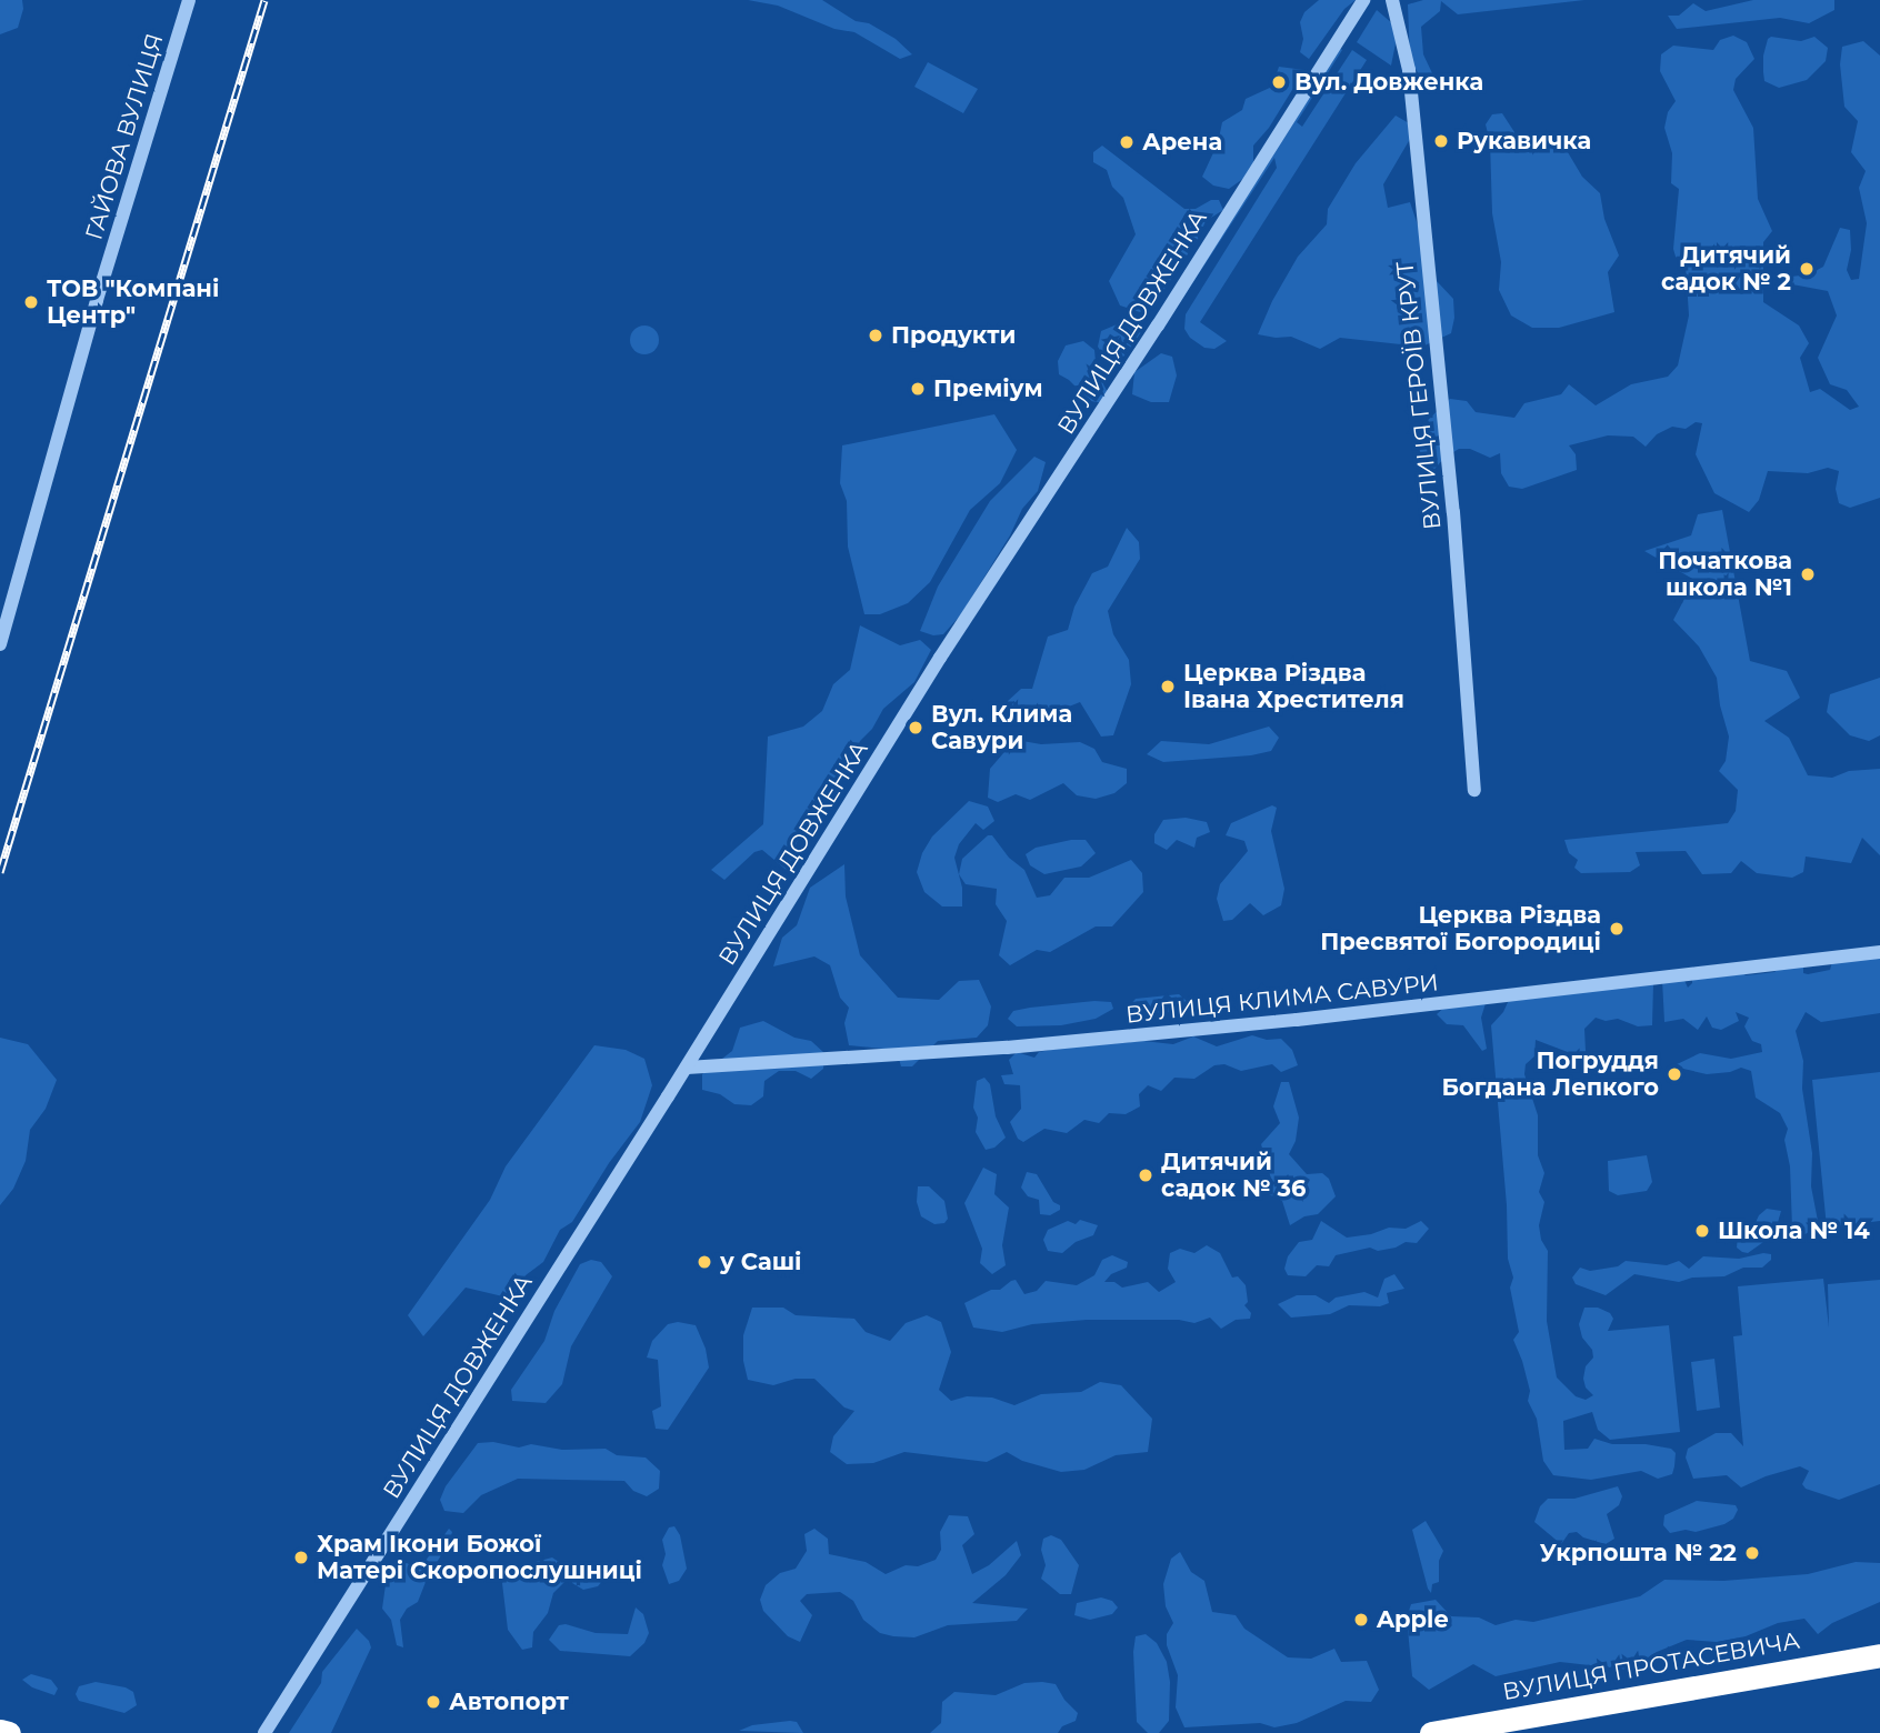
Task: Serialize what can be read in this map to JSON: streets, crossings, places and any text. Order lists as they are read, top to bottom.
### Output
{
  "streets": {
    "highway": ["ВУЛИЦЯ ПРОТАСЕВИЧА"],
    "street": [
      "ГАЙОВА ВУЛИЦЯ",
      "ВУЛИЦЯ ДОВЖЕНКА",
      "ВУЛИЦЯ ГЕРОЇВ КРУТ",
      "ВУЛИЦЯ КЛИМА САВУРИ"
    ]
  },
  "crossings": [
    ["ВУЛИЦЯ ДОВЖЕНКА", "ВУЛИЦЯ КЛИМА САВУРИ"]
  ],
  "places": [
    "Вул. Довженка",
    "Рукавичка",
    "Арена",
    "Дитячий садок № 2",
    "ТОВ \"Компані Центр\"",
    "Продукти",
    "Преміум",
    "Початкова школа №1",
    "Церква Різдва Івана Хрестителя",
    "Вул. Клима Савури",
    "Церква Різдва Пресвятої Богородиці",
    "Погруддя Богдана Лепкого",
    "Дитячий садок № 36",
    "Школа № 14",
    "у Саші",
    "Укрпошта № 22",
    "Храм Ікони Божої Матері Скоропослушниці",
    "Apple",
    "Автопорт"
  ]
}
